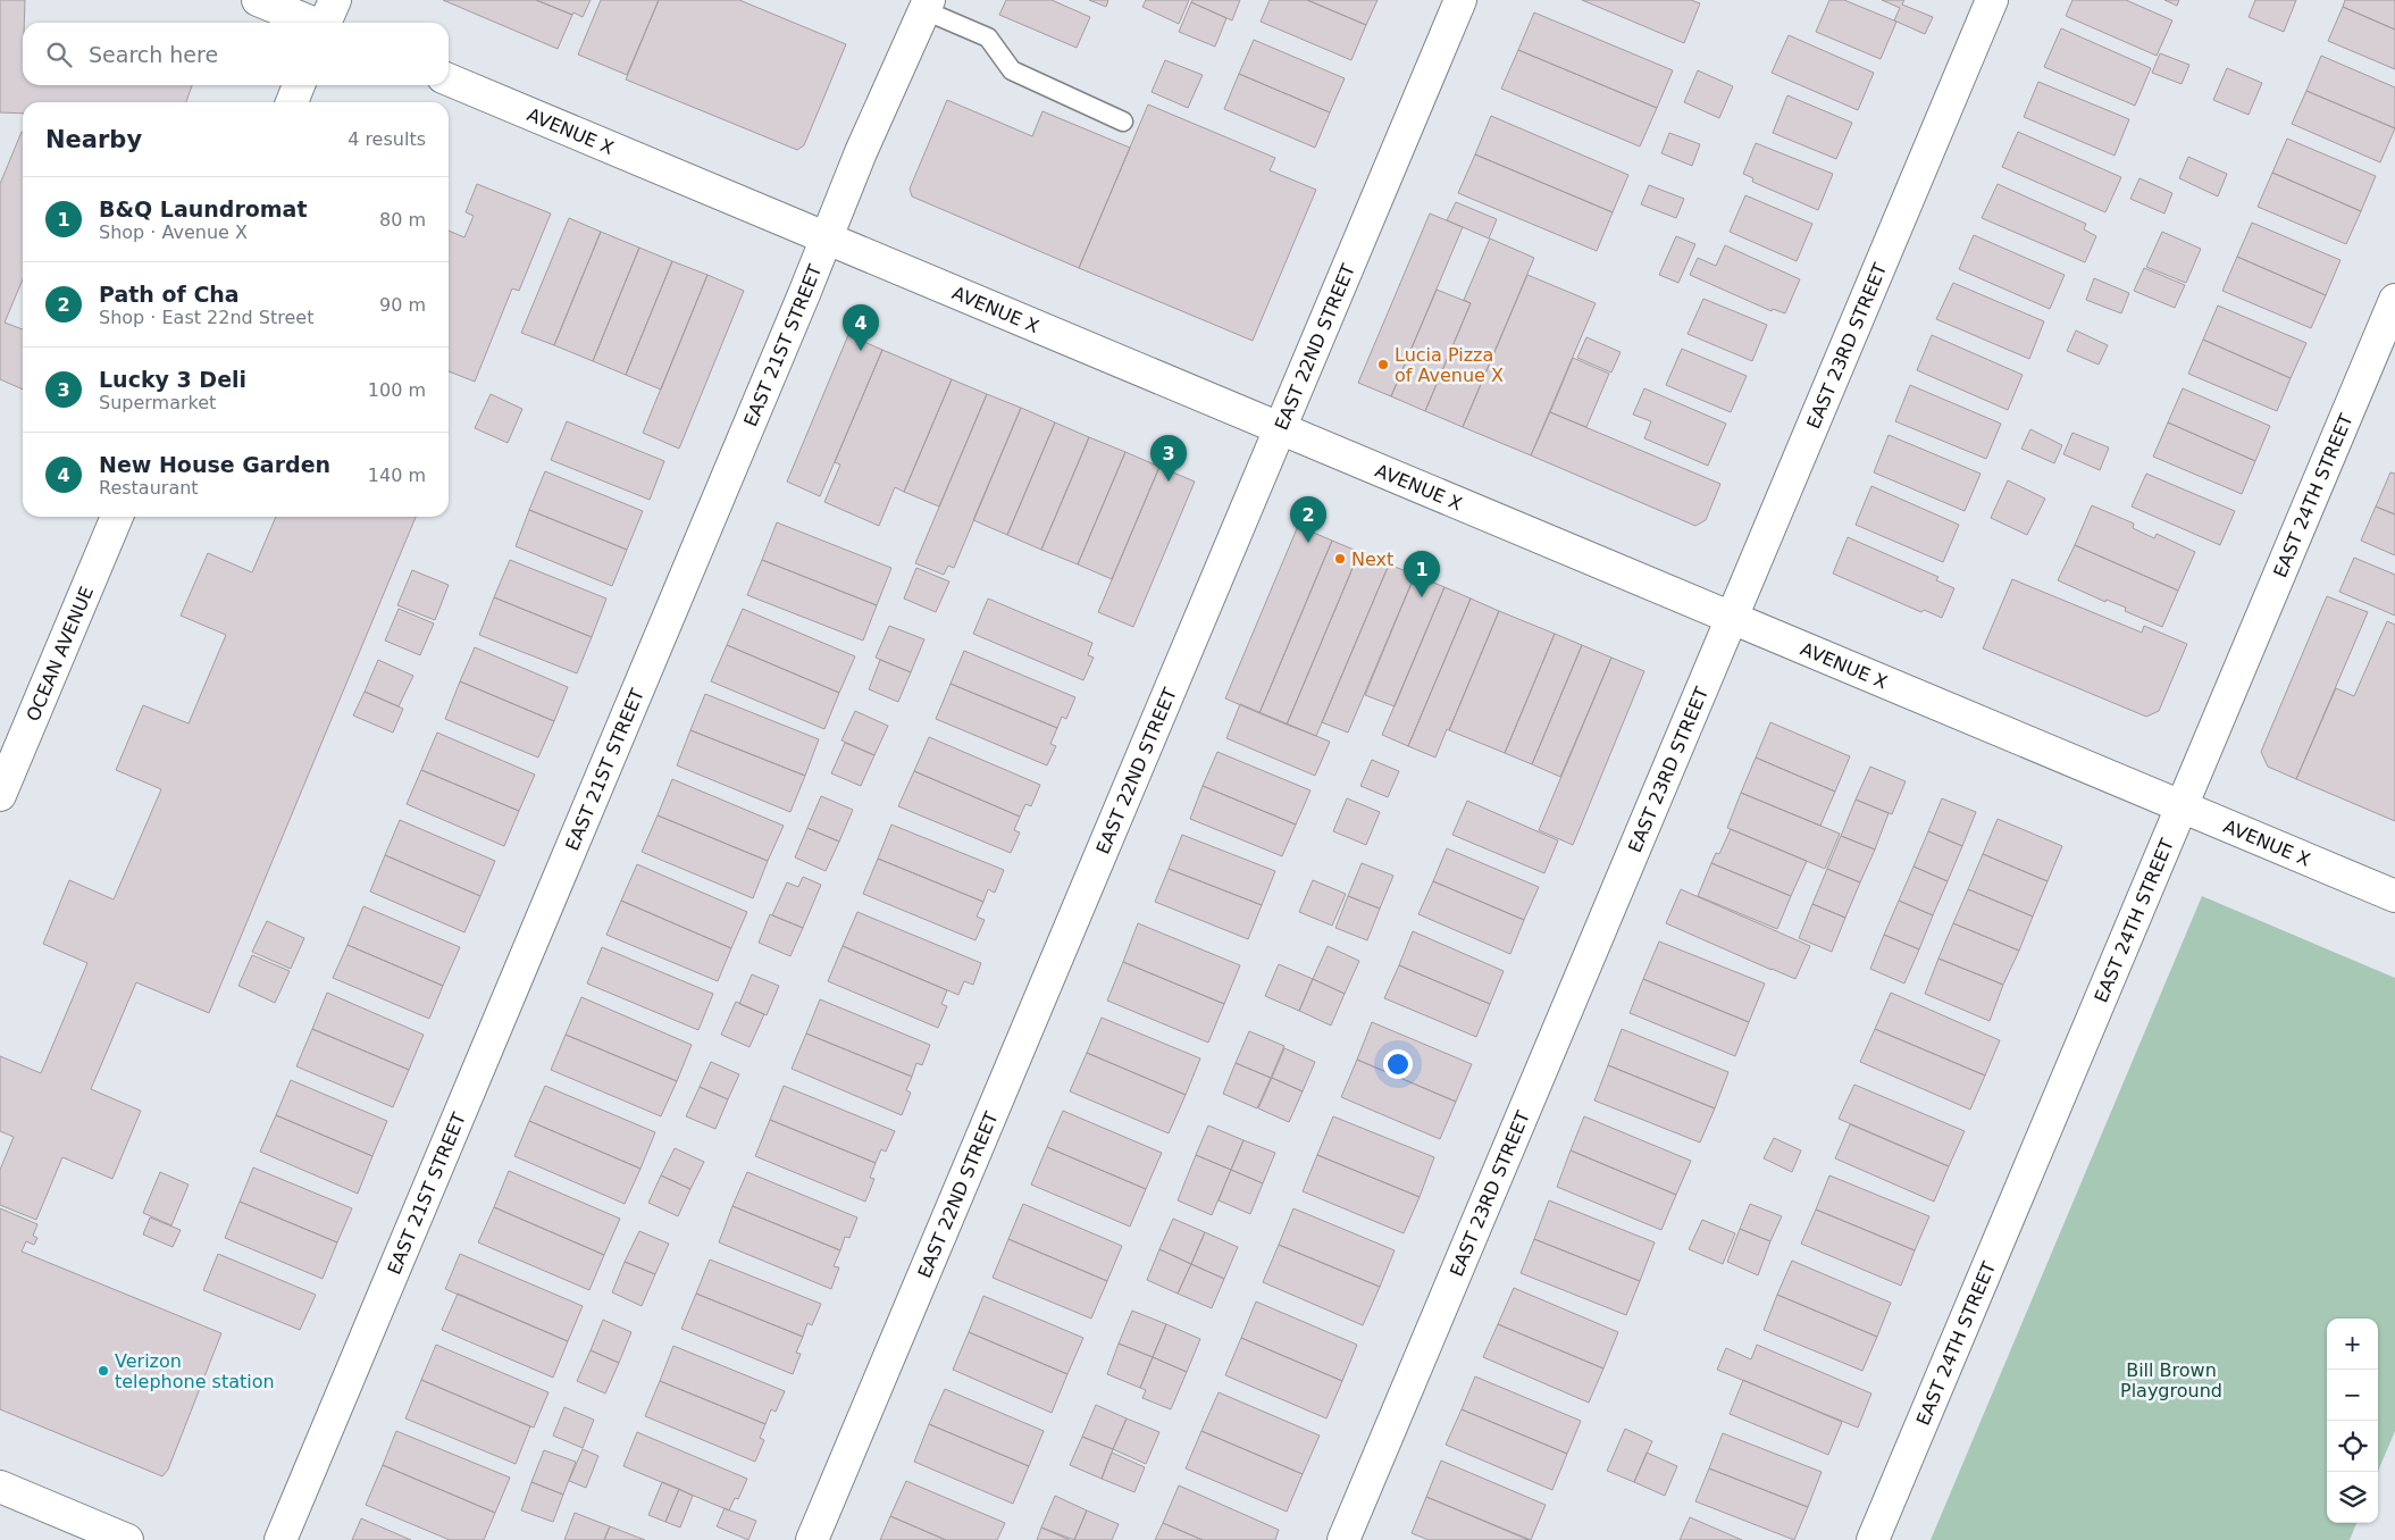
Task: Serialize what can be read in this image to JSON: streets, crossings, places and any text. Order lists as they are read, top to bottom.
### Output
{
  "streets": {
    "street": [
      "AVENUE X",
      "EAST 21ST STREET",
      "EAST 22ND STREET",
      "EAST 23RD STREET",
      "EAST 24TH STREET",
      "OCEAN AVENUE"
    ]
  },
  "crossings": [
    ["AVENUE X", "EAST 21ST STREET"],
    ["AVENUE X", "EAST 22ND STREET"],
    ["AVENUE X", "EAST 23RD STREET"],
    ["AVENUE X", "EAST 24TH STREET"]
  ],
  "parks": ["Bill Brown Playground"],
  "places": ["Lucia Pizza of Avenue X", "Next", "Verizon telephone station"],
  "page": {
    "search": "Search here",
    "heading": ["Nearby", "4 results"],
    "list": [
      {
        "mark": "1",
        "name": "B&Q Laundromat",
        "note": "Shop · Avenue X",
        "value": "80 m"
      },
      {
        "mark": "2",
        "name": "Path of Cha",
        "note": "Shop · East 22nd Street",
        "value": "90 m"
      },
      {
        "mark": "3",
        "name": "Lucky 3 Deli",
        "note": "Supermarket",
        "value": "100 m"
      },
      {
        "mark": "4",
        "name": "New House Garden",
        "note": "Restaurant",
        "value": "140 m"
      }
    ],
    "pins": [
      "4",
      "3",
      "2",
      "1"
    ],
    "map_buttons": ["+", "−"]
  }
}
